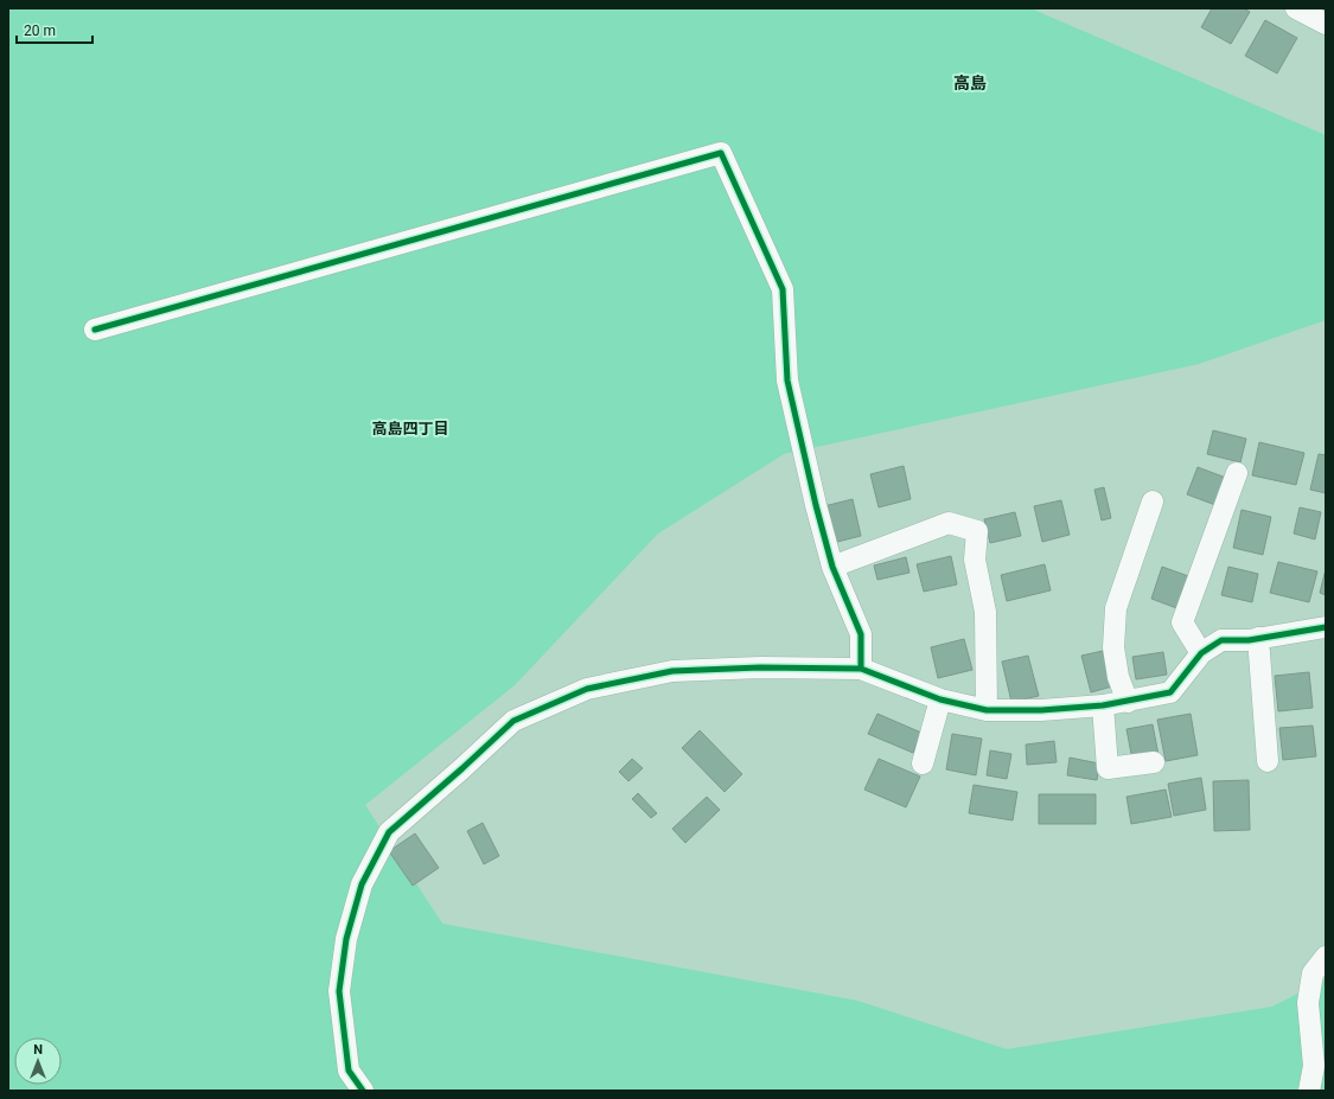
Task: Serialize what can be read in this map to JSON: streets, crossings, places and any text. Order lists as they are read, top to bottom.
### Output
{
  "districts": ["高島", "高島四丁目"],
  "scale_bar": "20 m",
  "north": "top"
}
